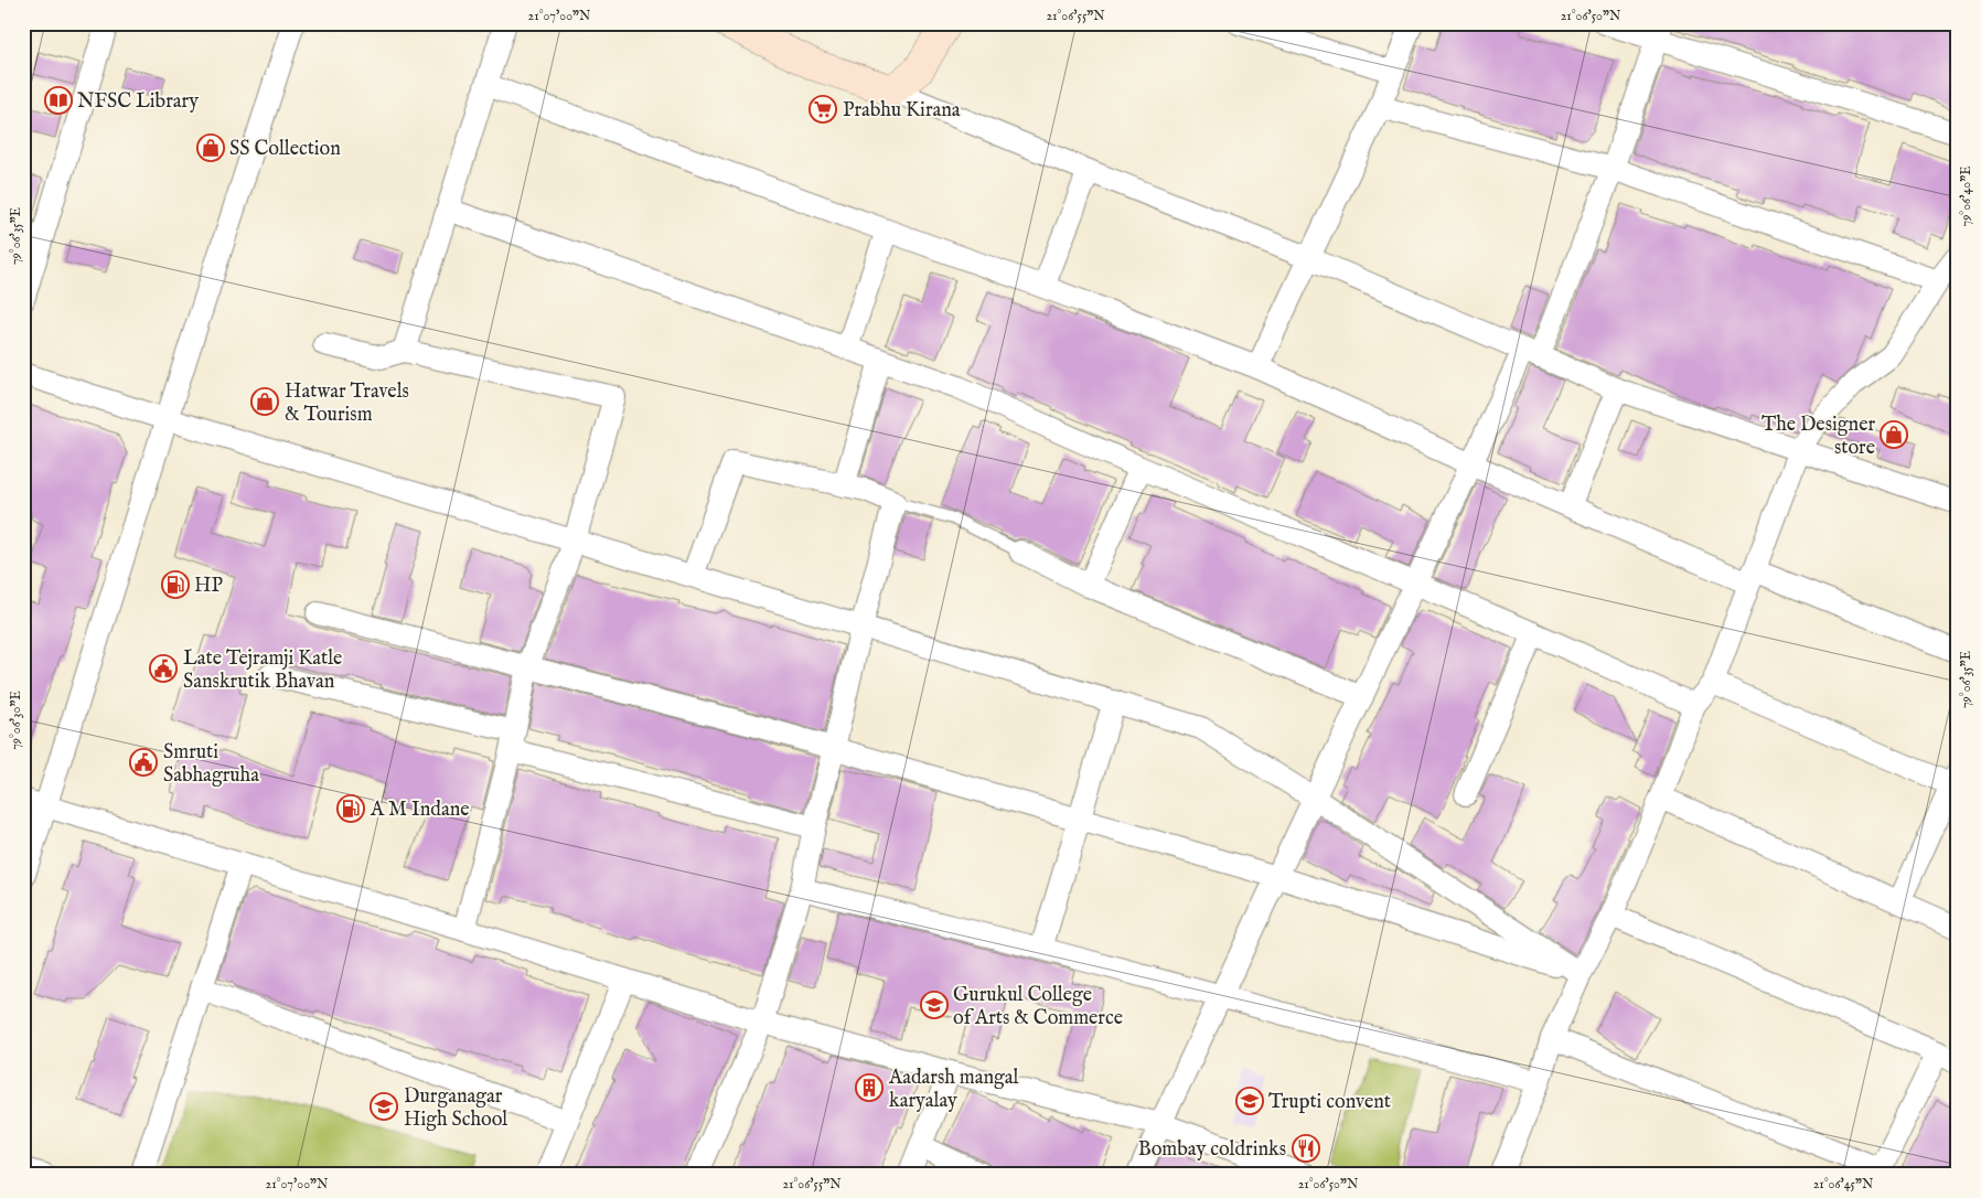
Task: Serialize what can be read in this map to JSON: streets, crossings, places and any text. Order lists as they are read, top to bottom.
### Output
{
  "places": {
    "library": ["NFSC Library"],
    "supermarket": ["Prabhu Kirana"],
    "shop": ["SS Collection", "Hatwar Travels & Tourism", "The Designer store"],
    "fuel station": ["HP", "A M Indane"],
    "public building": ["Late Tejramji Katle Sanskrutik Bhavan", "Smruti Sabhagruha"],
    "school or university": ["Gurukul College of Arts & Commerce", "Trupti convent", "Durganagar High School"],
    "building": ["Aadarsh mangal karyalay"],
    "restaurant": ["Bombay coldrinks"]
  },
  "coordinates": [
    "21°07'00\"N",
    "21°06'55\"N",
    "21°06'50\"N",
    "79°06'40\"E",
    "79°06'35\"E",
    "79°06'30\"E",
    "21°06'45\"N"
  ]
}
